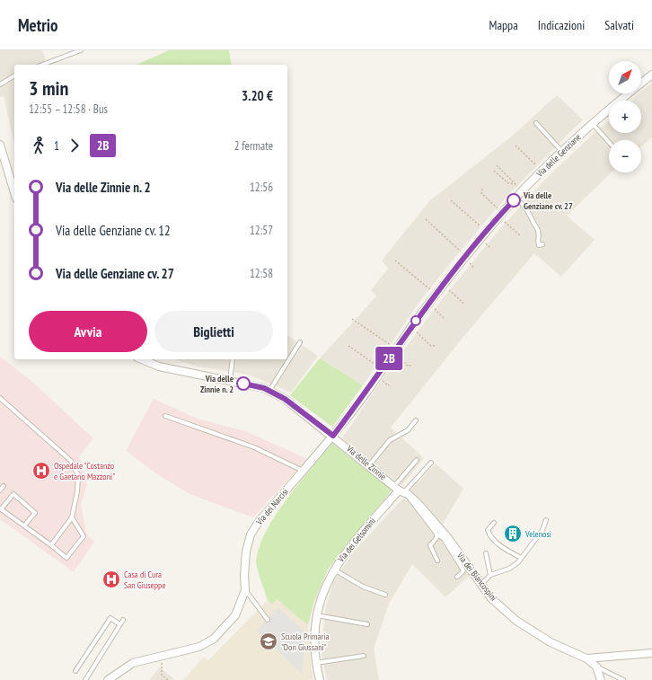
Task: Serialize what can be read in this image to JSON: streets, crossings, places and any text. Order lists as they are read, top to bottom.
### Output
{
  "streets": {
    "street": [
      "Via delle Genziane",
      "Via delle Zinnie",
      "Via dei Narcisi",
      "Via dei Gelsomini",
      "Via dei Biancospini"
    ]
  },
  "crossings": [
    ["Via delle Genziane", "Via delle Zinnie"],
    ["Via delle Genziane", "Via dei Narcisi"],
    ["Via delle Zinnie", "Via dei Narcisi"],
    ["Via delle Zinnie", "Via dei Gelsomini"],
    ["Via delle Zinnie", "Via dei Biancospini"],
    ["Via dei Gelsomini", "Via dei Biancospini"]
  ],
  "places": {
    "other": ["Via delle Genziane cv. 27", "Via delle Zinnie n. 2"],
    "hospital": ["Ospedale \"Costanzo e Gaetano Mazzoni\"", "Casa di Cura San Giuseppe"],
    "building": ["Velenosi"],
    "school or university": ["Scuola Primaria \"Don Giussani\""]
  },
  "lines": ["bus line 2B"],
  "north": "top right",
  "page": {
    "header": "Metrio",
    "nav": ["Mappa", "Indicazioni", "Salvati"],
    "on_map": "2B",
    "map_buttons": ["+", "−"],
    "heading": ["3 min", "12:55 – 12:58 · Bus", "3.20 €"],
    "legs": ["1", "2B", "2 fermate"],
    "list": [
      {
        "name": "Via delle Zinnie n. 2",
        "value": "12:56"
      },
      {
        "name": "Via delle Genziane cv. 12",
        "value": "12:57"
      },
      {
        "name": "Via delle Genziane cv. 27",
        "value": "12:58"
      }
    ],
    "buttons": ["Avvia", "Biglietti"]
  }
}
